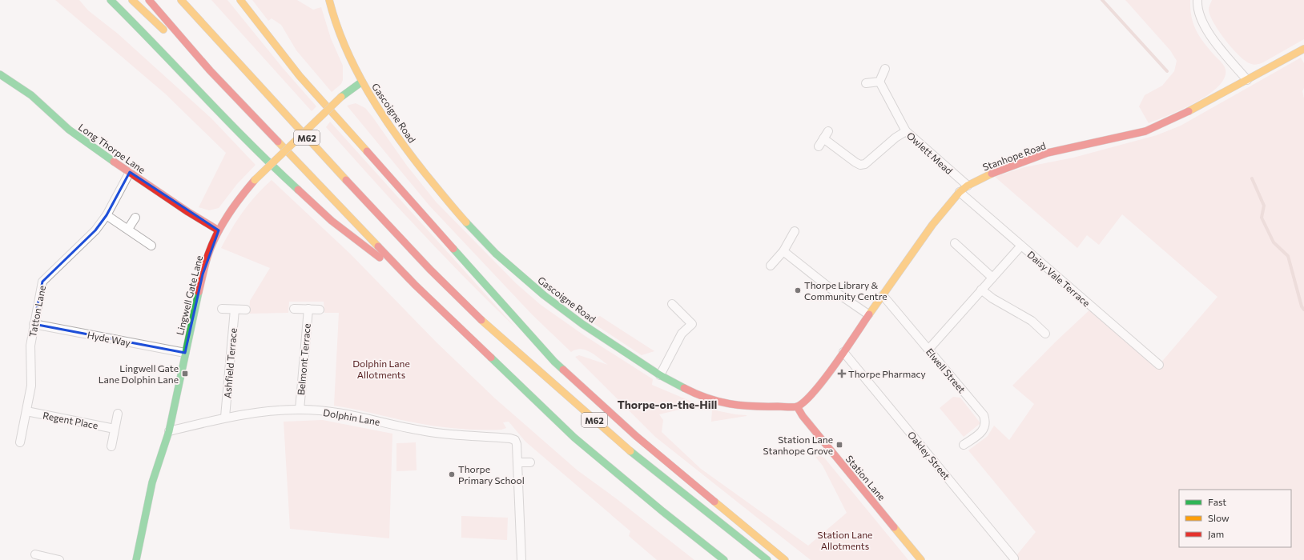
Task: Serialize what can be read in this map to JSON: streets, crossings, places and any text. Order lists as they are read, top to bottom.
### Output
{
  "streets": {
    "main road": [
      "Gascoigne Road",
      "M62",
      "Long Thorpe Lane",
      "Stanhope Road",
      "Lingwell Gate Lane",
      "Station Lane"
    ],
    "street": [
      "Owlett Mead",
      "Daisy Vale Terrace",
      "Tatton Lane",
      "Hyde Way",
      "Belmont Terrace",
      "Ashfield Terrace",
      "Elwell Street",
      "Dolphin Lane",
      "Regent Place",
      "Oakley Street"
    ]
  },
  "crossings": [
    ["Gascoigne Road", "Stanhope Road"],
    ["Gascoigne Road", "Lingwell Gate Lane"],
    ["Gascoigne Road", "Station Lane"],
    ["Long Thorpe Lane", "Lingwell Gate Lane"],
    ["Long Thorpe Lane", "Tatton Lane"],
    ["Owlett Mead", "Stanhope Road"],
    ["Stanhope Road", "Daisy Vale Terrace"],
    ["Stanhope Road", "Elwell Street"],
    ["Stanhope Road", "Oakley Street"],
    ["Stanhope Road", "Station Lane"],
    ["Lingwell Gate Lane", "Hyde Way"],
    ["Lingwell Gate Lane", "Dolphin Lane"],
    ["Tatton Lane", "Hyde Way"],
    ["Tatton Lane", "Regent Place"],
    ["Belmont Terrace", "Dolphin Lane"],
    ["Ashfield Terrace", "Dolphin Lane"]
  ],
  "districts": ["Thorpe-on-the-Hill"],
  "parks": ["Dolphin Lane Allotments", "Station Lane Allotments"],
  "places": {
    "other": ["Thorpe Library & Community Centre", "Thorpe Primary School"],
    "transit": ["Lingwell Gate Lane Dolphin Lane", "Station Lane Stanhope Grove"],
    "health": ["Thorpe Pharmacy"]
  },
  "legend": ["Fast", "Slow", "Jam"]
}
